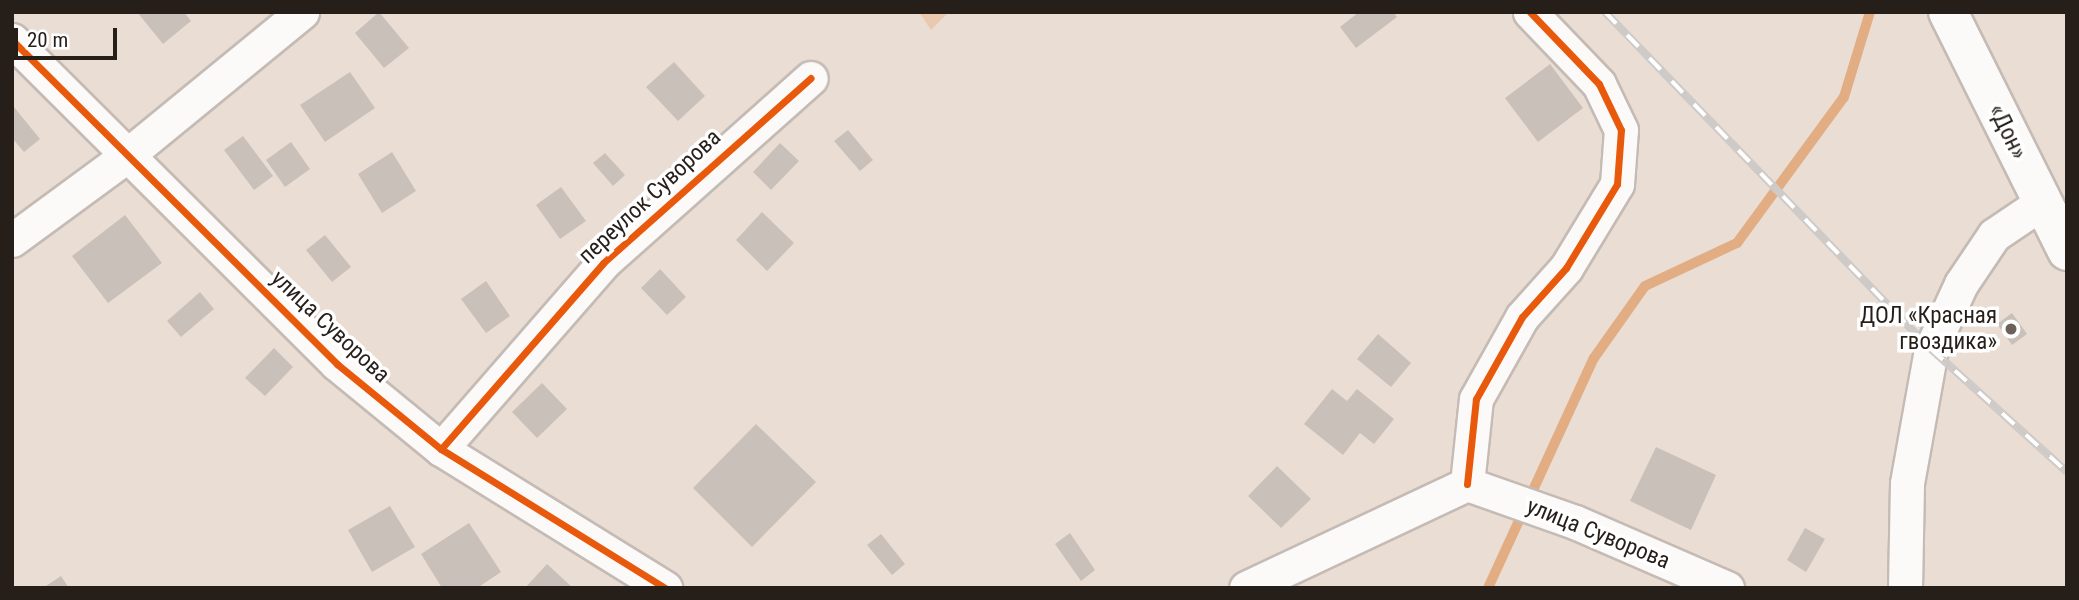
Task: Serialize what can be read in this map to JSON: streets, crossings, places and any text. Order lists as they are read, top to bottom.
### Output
{
  "streets": {
    "highway": ["«Дон»"],
    "street": ["переулок Суворова", "улица Суворова"]
  },
  "crossings": [
    ["переулок Суворова", "улица Суворова"]
  ],
  "places": ["ДОЛ «Красная гвоздика»"],
  "scale_bar": "20 m"
}
